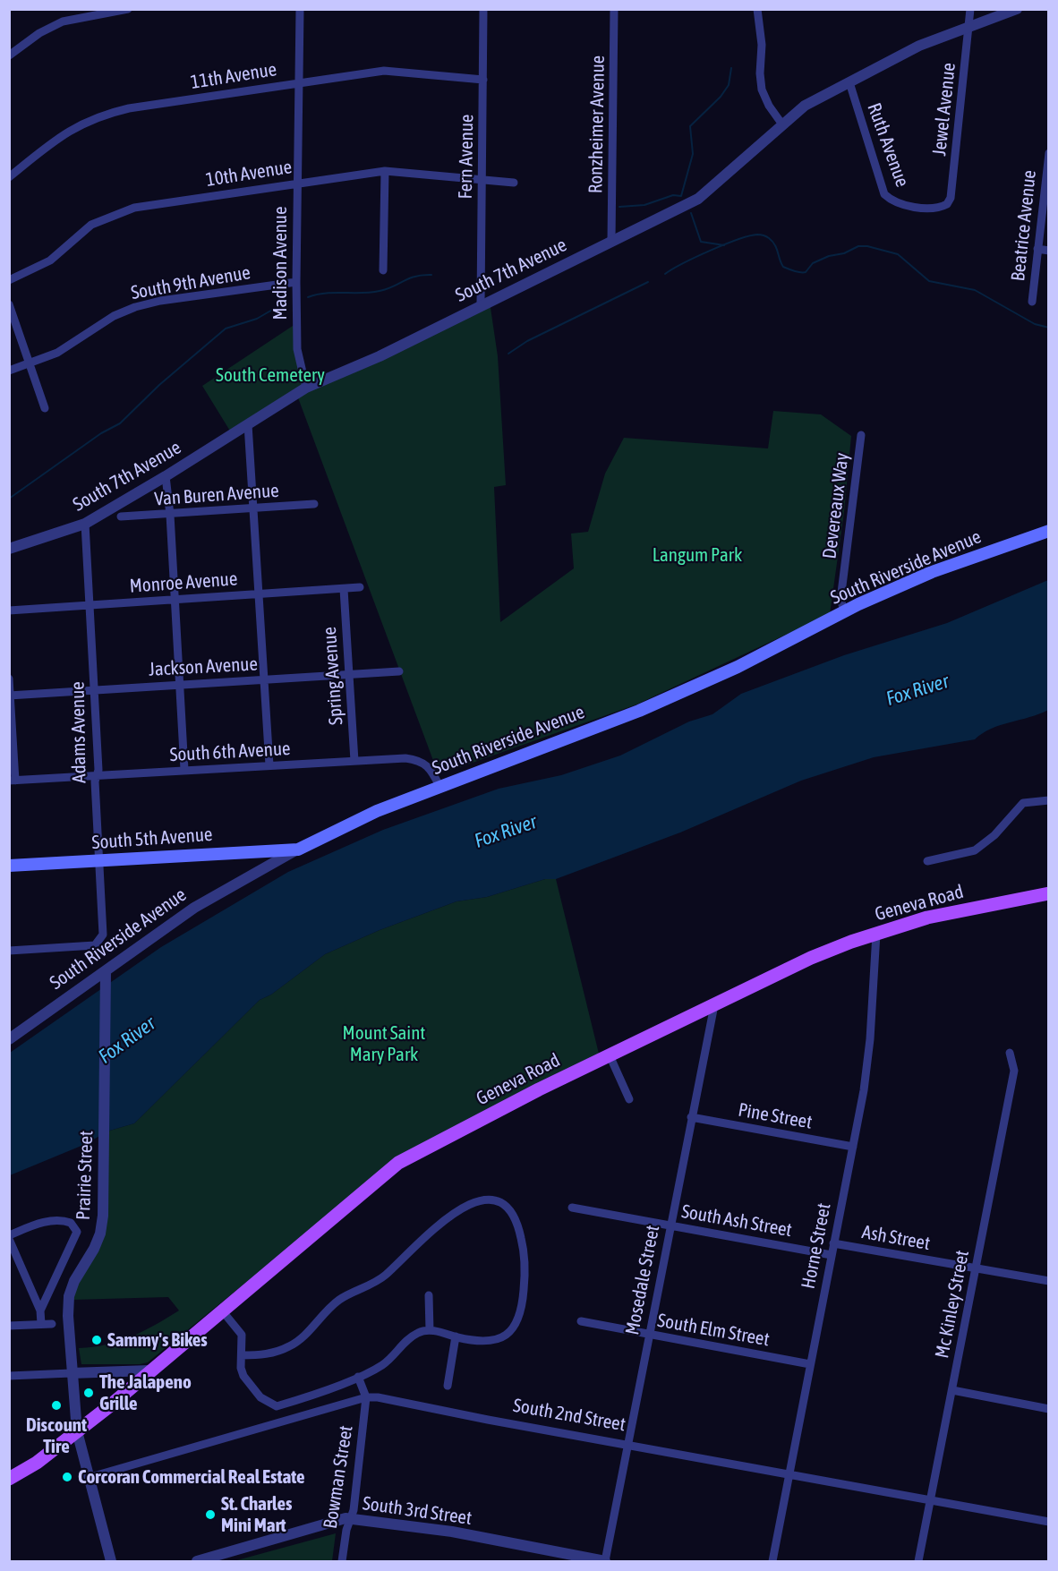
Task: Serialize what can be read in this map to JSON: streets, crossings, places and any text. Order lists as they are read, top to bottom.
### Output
{
  "streets": {
    "main road": ["South Riverside Avenue", "South 5th Avenue", "Geneva Road"],
    "street": [
      "11th Avenue",
      "Jewel Avenue",
      "Ronzheimer Avenue",
      "Ruth Avenue",
      "Fern Avenue",
      "10th Avenue",
      "Beatrice Avenue",
      "Madison Avenue",
      "South 7th Avenue",
      "South 9th Avenue",
      "Van Buren Avenue",
      "Devereaux Way",
      "Monroe Avenue",
      "Jackson Avenue",
      "Spring Avenue",
      "Adams Avenue",
      "South 6th Avenue",
      "Pine Street",
      "Prairie Street",
      "South Ash Street",
      "Ash Street",
      "Horne Street",
      "Mosedale Street",
      "Mc Kinley Street",
      "South Elm Street",
      "South 2nd Street",
      "Bowman Street",
      "South 3rd Street"
    ]
  },
  "crossings": [
    ["11th Avenue", "Fern Avenue"],
    ["11th Avenue", "Madison Avenue"],
    ["Jewel Avenue", "Ruth Avenue"],
    ["Jewel Avenue", "South 7th Avenue"],
    ["Ronzheimer Avenue", "South 7th Avenue"],
    ["Ruth Avenue", "South 7th Avenue"],
    ["Fern Avenue", "10th Avenue"],
    ["Fern Avenue", "South 7th Avenue"],
    ["10th Avenue", "Madison Avenue"],
    ["Madison Avenue", "South 7th Avenue"],
    ["Madison Avenue", "South 9th Avenue"],
    ["South 7th Avenue", "Adams Avenue"],
    ["Devereaux Way", "South Riverside Avenue"],
    ["South Riverside Avenue", "South 6th Avenue"],
    ["South Riverside Avenue", "South 5th Avenue"],
    ["South Riverside Avenue", "Prairie Street"],
    ["Monroe Avenue", "Spring Avenue"],
    ["Monroe Avenue", "Adams Avenue"],
    ["Jackson Avenue", "Spring Avenue"],
    ["Jackson Avenue", "Adams Avenue"],
    ["Spring Avenue", "South 6th Avenue"],
    ["Adams Avenue", "South 6th Avenue"],
    ["Adams Avenue", "South 5th Avenue"],
    ["Geneva Road", "Prairie Street"],
    ["Geneva Road", "Horne Street"],
    ["Geneva Road", "Mosedale Street"],
    ["Pine Street", "Horne Street"],
    ["Pine Street", "Mosedale Street"],
    ["Prairie Street", "South 2nd Street"],
    ["South Ash Street", "Horne Street"],
    ["South Ash Street", "Mosedale Street"],
    ["Ash Street", "Horne Street"],
    ["Ash Street", "Mc Kinley Street"],
    ["Horne Street", "South Elm Street"],
    ["Horne Street", "South 2nd Street"],
    ["Mosedale Street", "South Elm Street"],
    ["Mosedale Street", "South 2nd Street"],
    ["Mosedale Street", "South 3rd Street"],
    ["Mc Kinley Street", "South 2nd Street"],
    ["South 2nd Street", "Bowman Street"],
    ["Bowman Street", "South 3rd Street"]
  ],
  "water": ["Fox River"],
  "parks": ["South Cemetery", "Langum Park", "Mount Saint Mary Park"],
  "places": [
    "Sammy's Bikes",
    "The Jalapeno Grille",
    "Discount Tire",
    "Corcoran Commercial Real Estate",
    "St. Charles Mini Mart"
  ]
}
